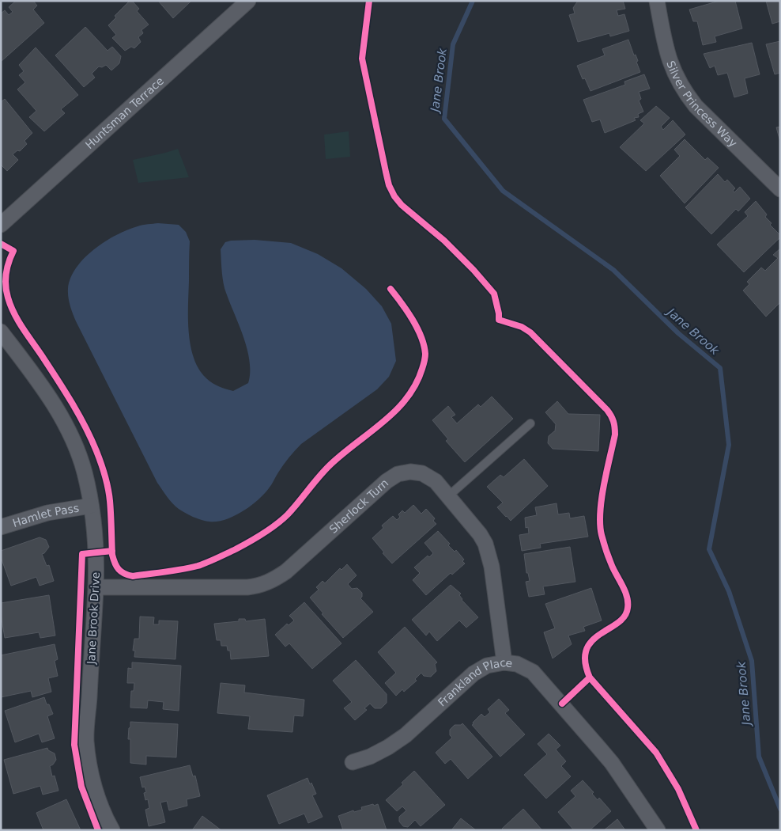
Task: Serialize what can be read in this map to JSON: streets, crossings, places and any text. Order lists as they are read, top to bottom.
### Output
{
  "streets": {
    "street": [
      "Silver Princess Way",
      "Huntsman Terrace",
      "Sherlock Turn",
      "Hamlet Pass",
      "Jane Brook Drive",
      "Frankland Place"
    ]
  },
  "crossings": [
    ["Sherlock Turn", "Jane Brook Drive"],
    ["Sherlock Turn", "Frankland Place"],
    ["Hamlet Pass", "Jane Brook Drive"]
  ],
  "water": ["Jane Brook"]
}
